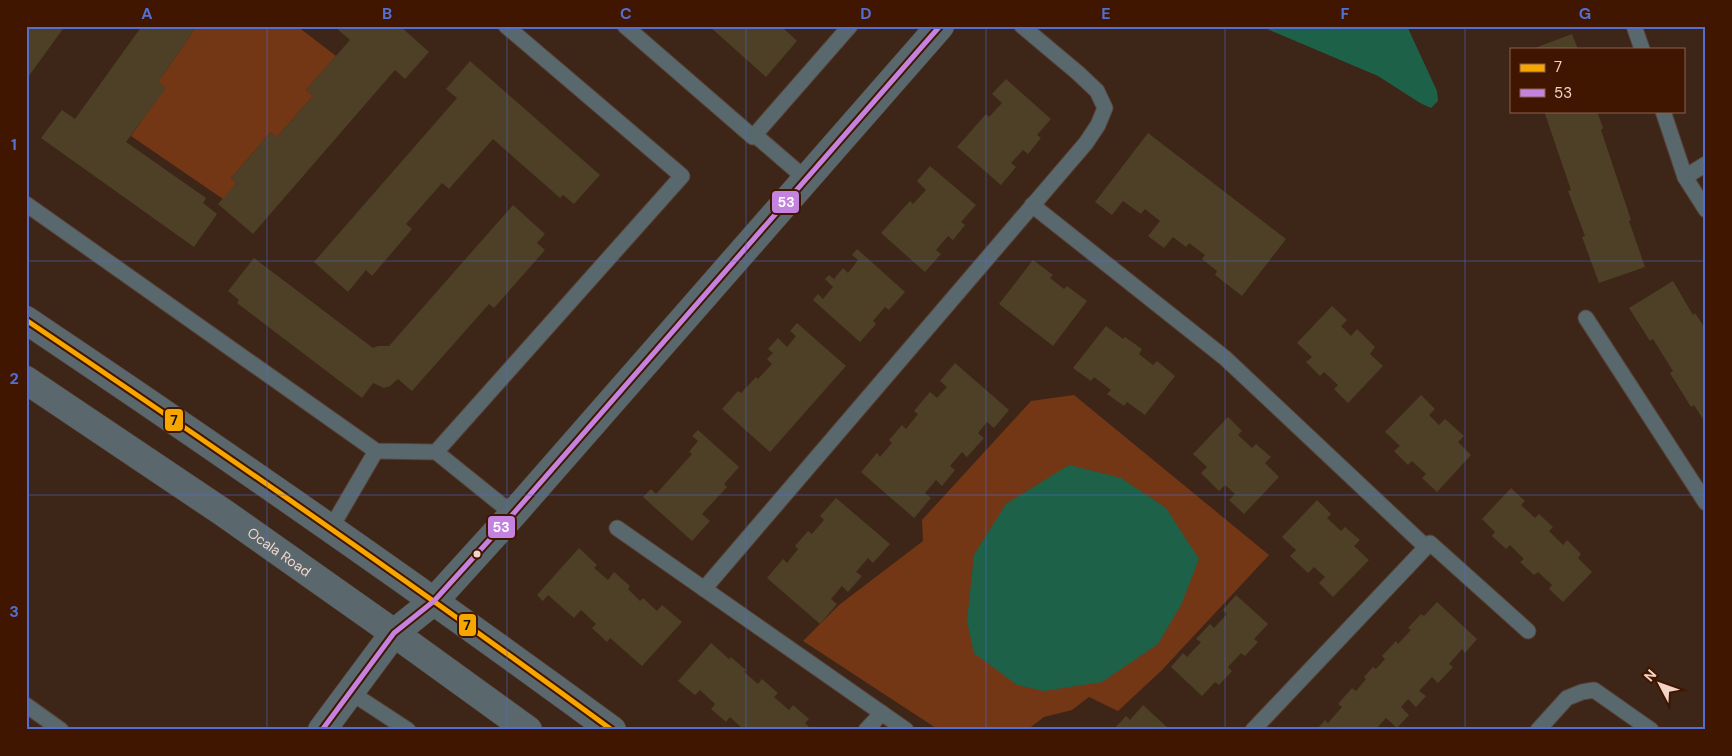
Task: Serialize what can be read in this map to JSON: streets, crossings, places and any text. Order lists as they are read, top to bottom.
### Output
{
  "streets": {
    "main road": ["Ocala Road"]
  },
  "lines": ["transit line 53", "transit line 7"],
  "legend": ["7", "53"],
  "north": "top left",
  "grid": {
    "columns": [
      "A",
      "B",
      "C",
      "D",
      "E",
      "F",
      "G"
    ],
    "rows": ["1", "2", "3"]
  }
}
